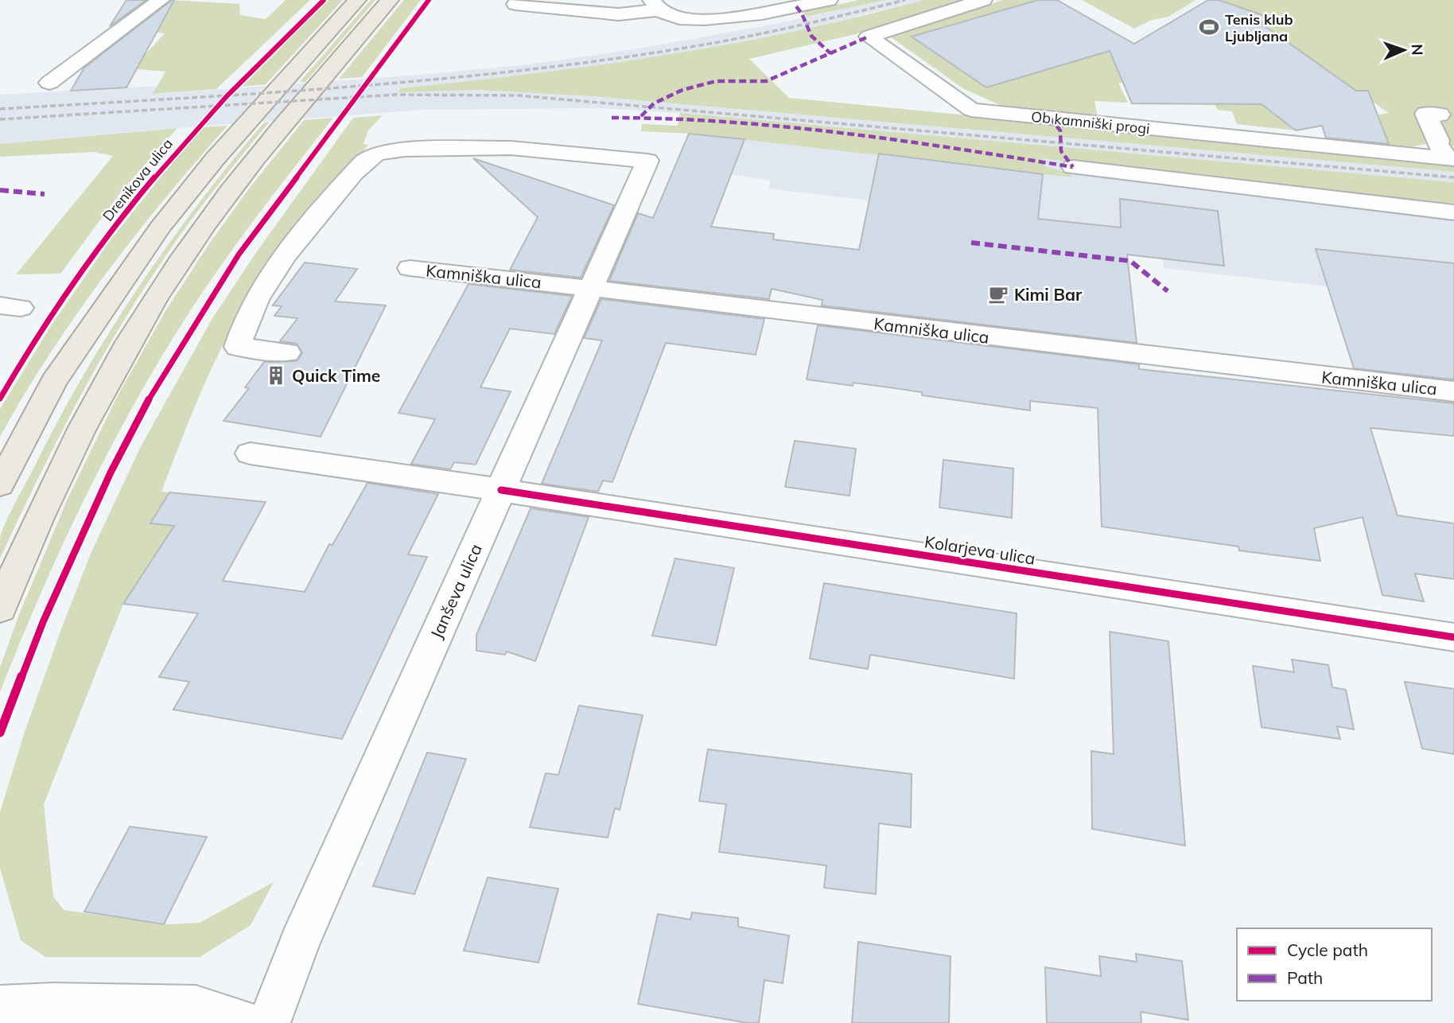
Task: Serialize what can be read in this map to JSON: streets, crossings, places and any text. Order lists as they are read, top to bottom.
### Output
{
  "streets": {
    "street": [
      "Ob kamniški progi",
      "Kamniška ulica",
      "Kolarjeva ulica",
      "Janševa ulica"
    ],
    "cycle path": ["Drenikova ulica"]
  },
  "crossings": [
    ["Kamniška ulica", "Janševa ulica"],
    ["Kolarjeva ulica", "Janševa ulica"]
  ],
  "places": {
    "sports": ["Tenis klub Ljubljana"],
    "cafe": ["Kimi Bar"],
    "building": ["Quick Time"]
  },
  "legend": ["Cycle path", "Path"],
  "north": "right"
}
